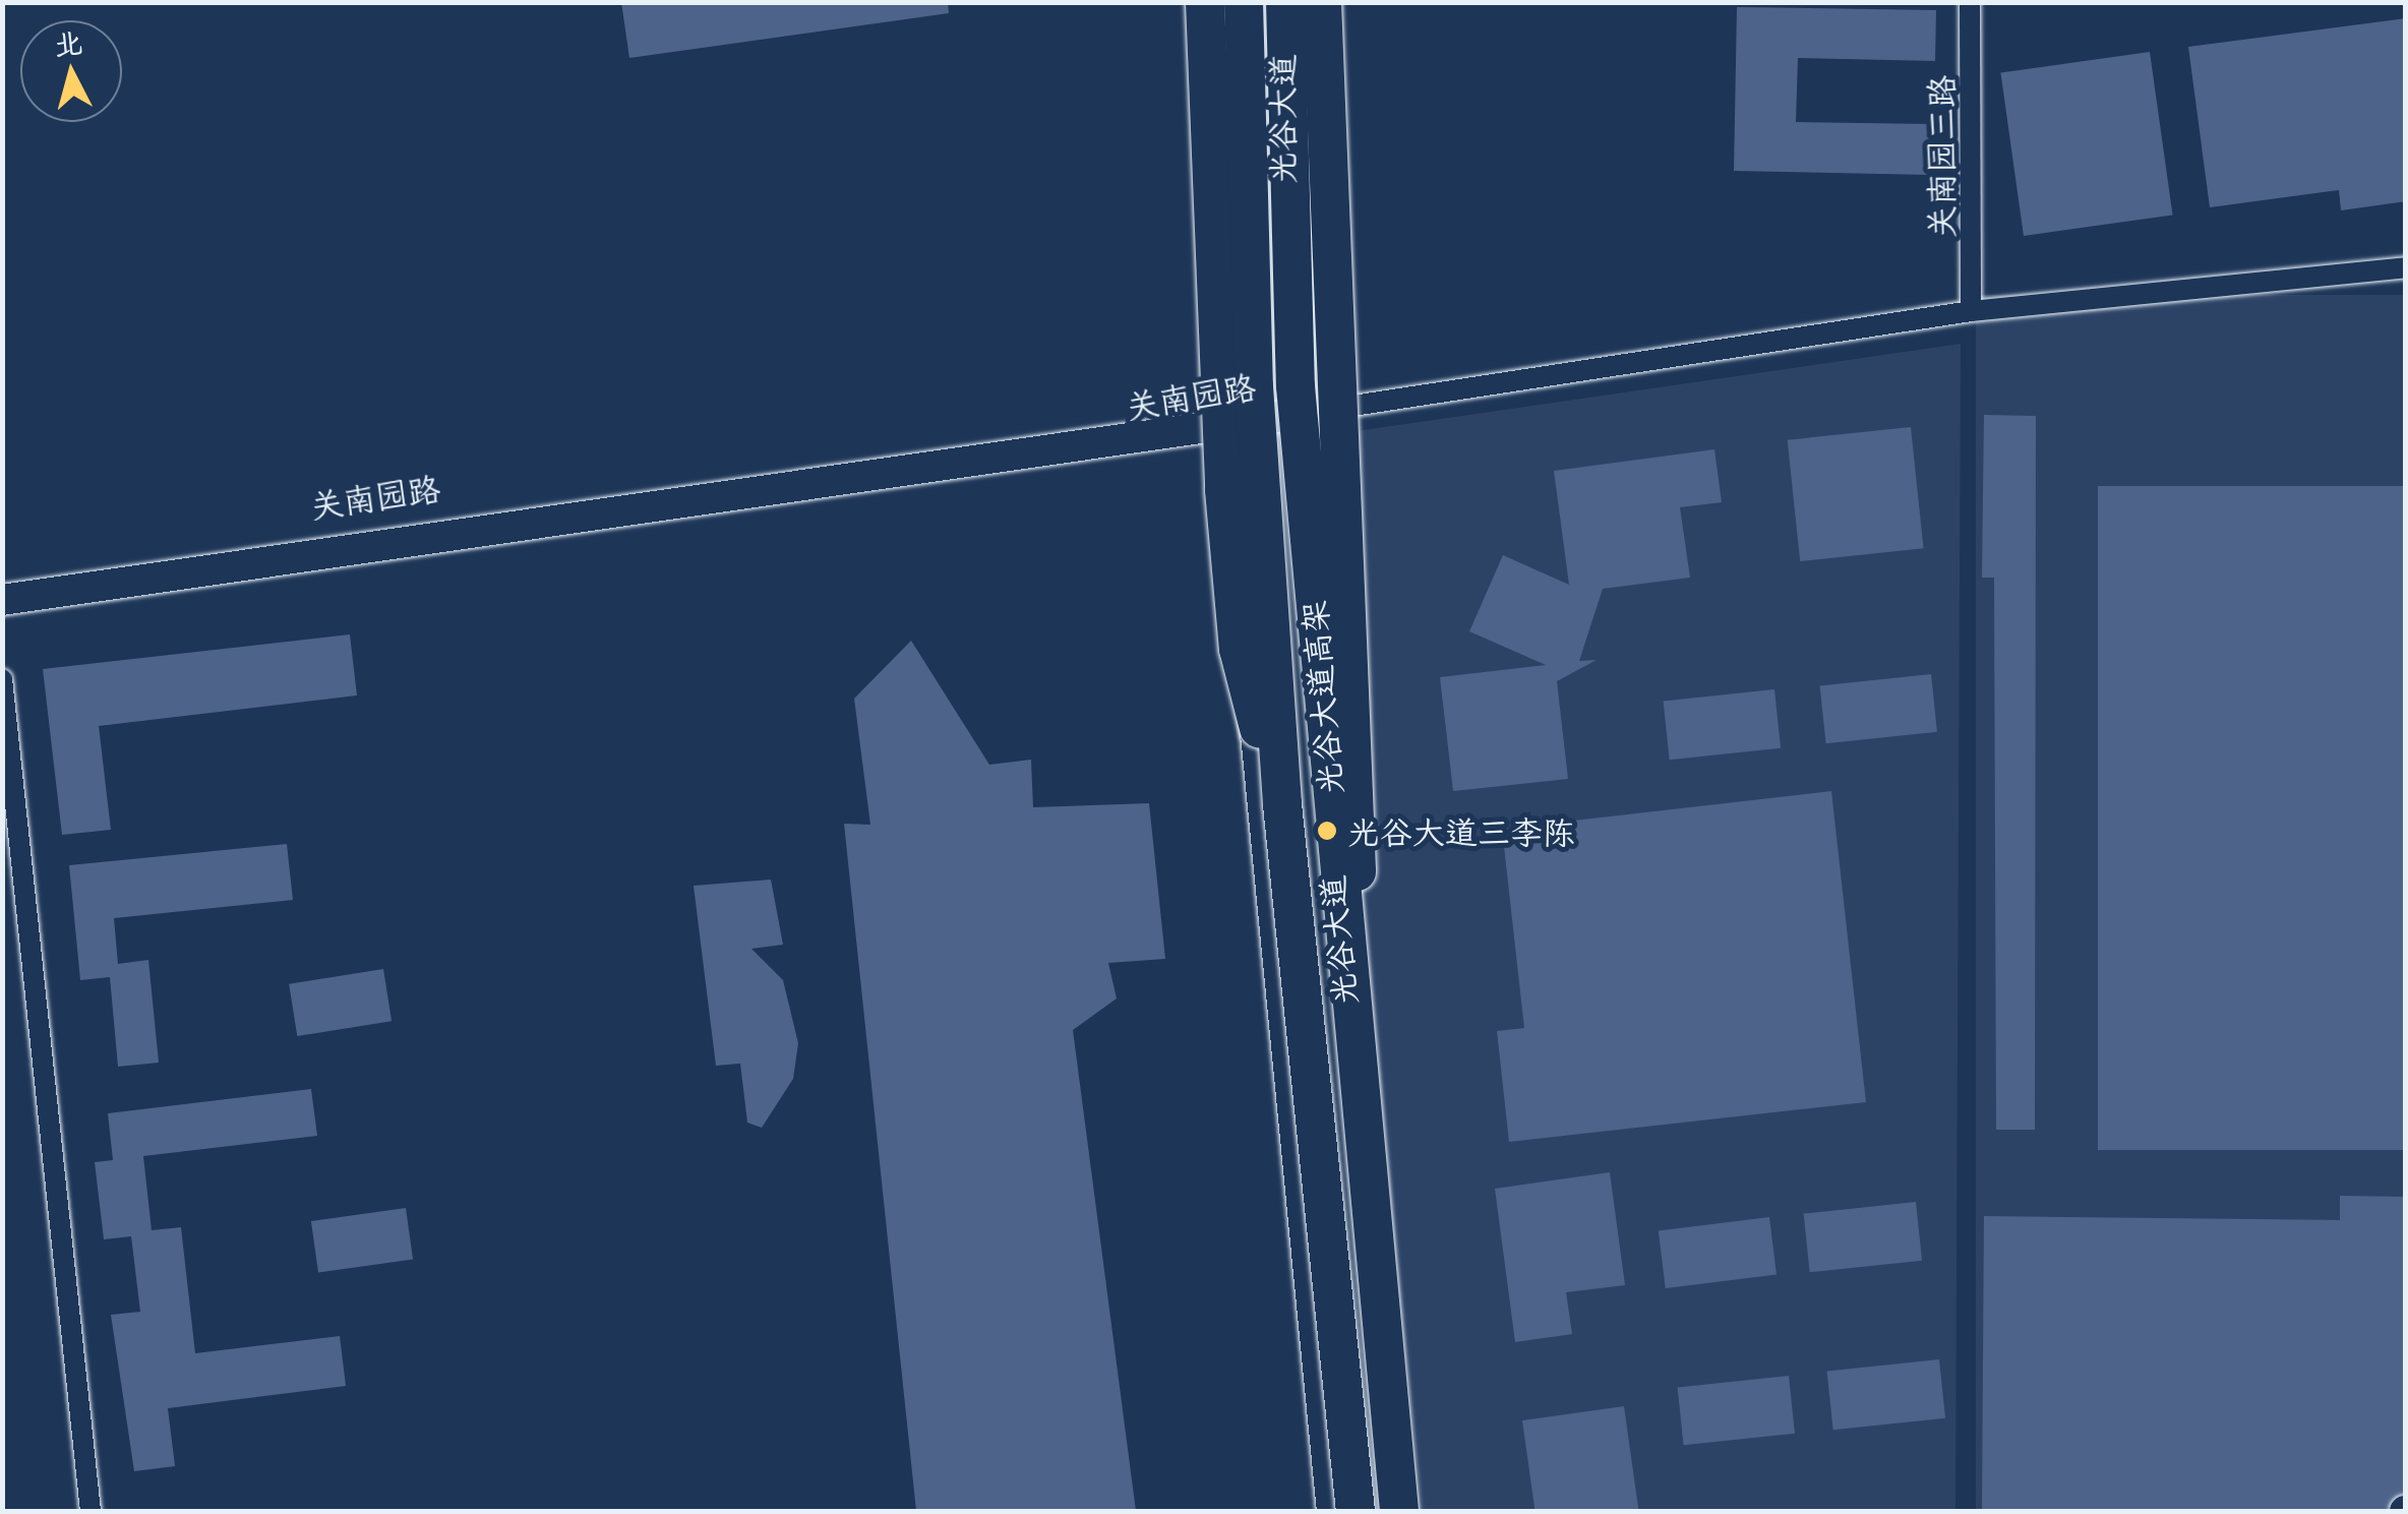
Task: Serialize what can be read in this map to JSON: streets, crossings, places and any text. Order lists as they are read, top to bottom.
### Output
{
  "streets": {
    "highway": ["光谷大道高架"],
    "main road": ["光谷大道", "关南园路"],
    "street": ["关南园三路"]
  },
  "crossings": [
    ["光谷大道", "关南园路"],
    ["光谷大道", "光谷大道高架"]
  ],
  "places": ["光谷大道三李陈"],
  "north": "top"
}
